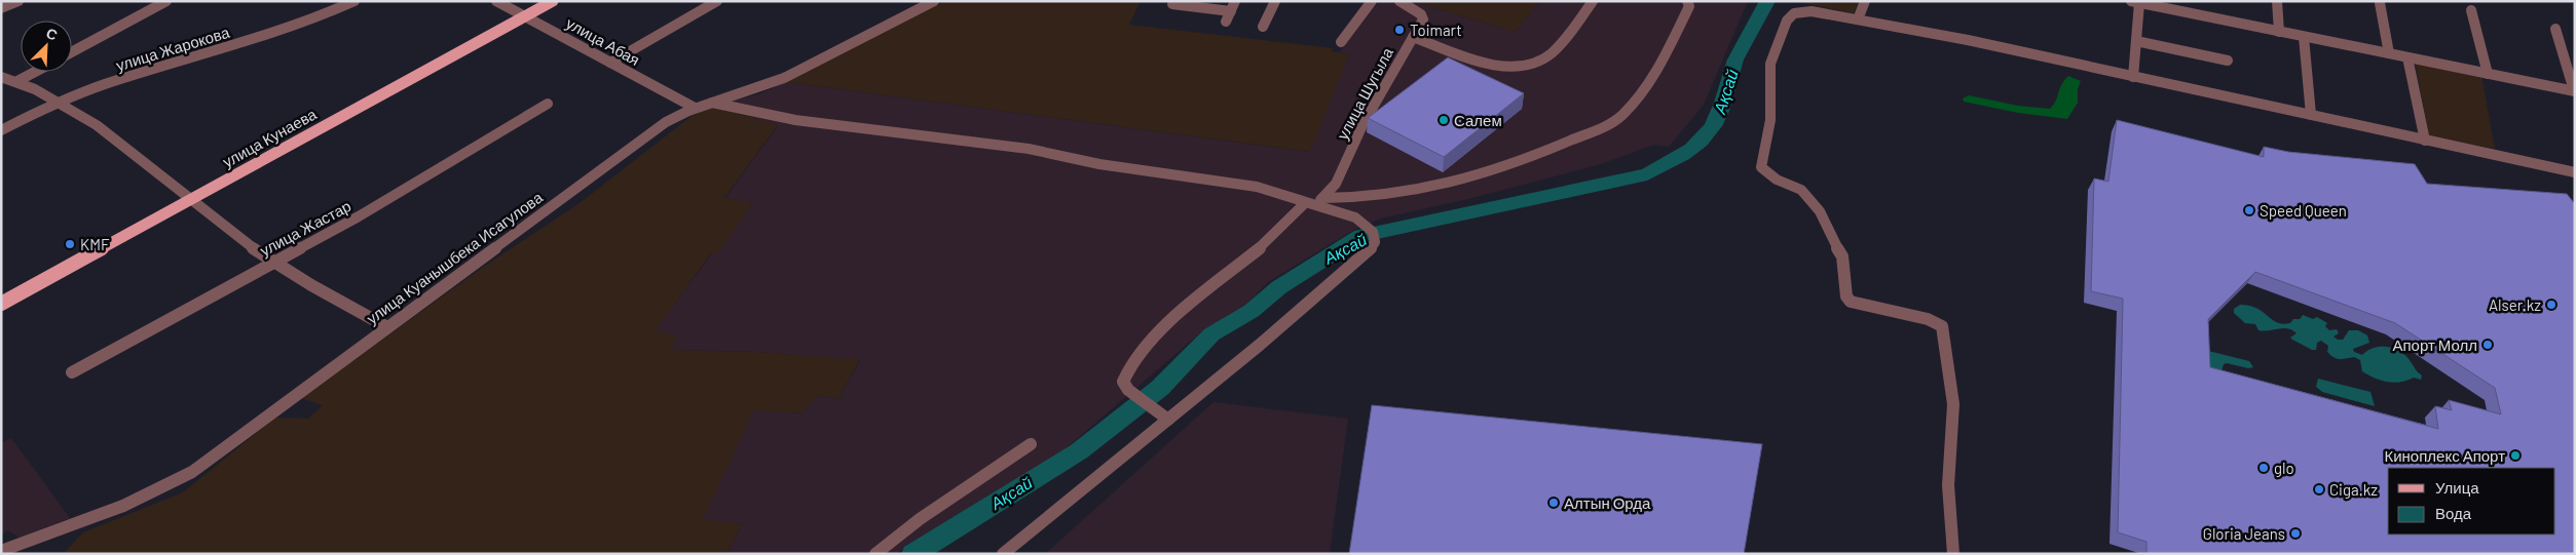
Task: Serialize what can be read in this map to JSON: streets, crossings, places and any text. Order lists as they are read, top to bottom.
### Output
{
  "streets": {
    "main road": ["улица Кунаева"],
    "street": [
      "улица Абая",
      "улица Жарокова",
      "улица Шугыла",
      "улица Жастар",
      "улица Куанышбека Исагулова"
    ]
  },
  "crossings": [
    ["улица Абая", "улица Кунаева"],
    ["улица Абая", "улица Куанышбека Исагулова"]
  ],
  "water": ["Ақсай"],
  "places": [
    "Toimart",
    "Салем",
    "Speed Queen",
    "KMF",
    "Alser.kz",
    "Апорт Молл",
    "Киноплекс Апорт",
    "glo",
    "Ciga.kz",
    "Алтын Орда",
    "Gloria Jeans"
  ],
  "legend": ["Улица", "Вода"],
  "north": "top right"
}
